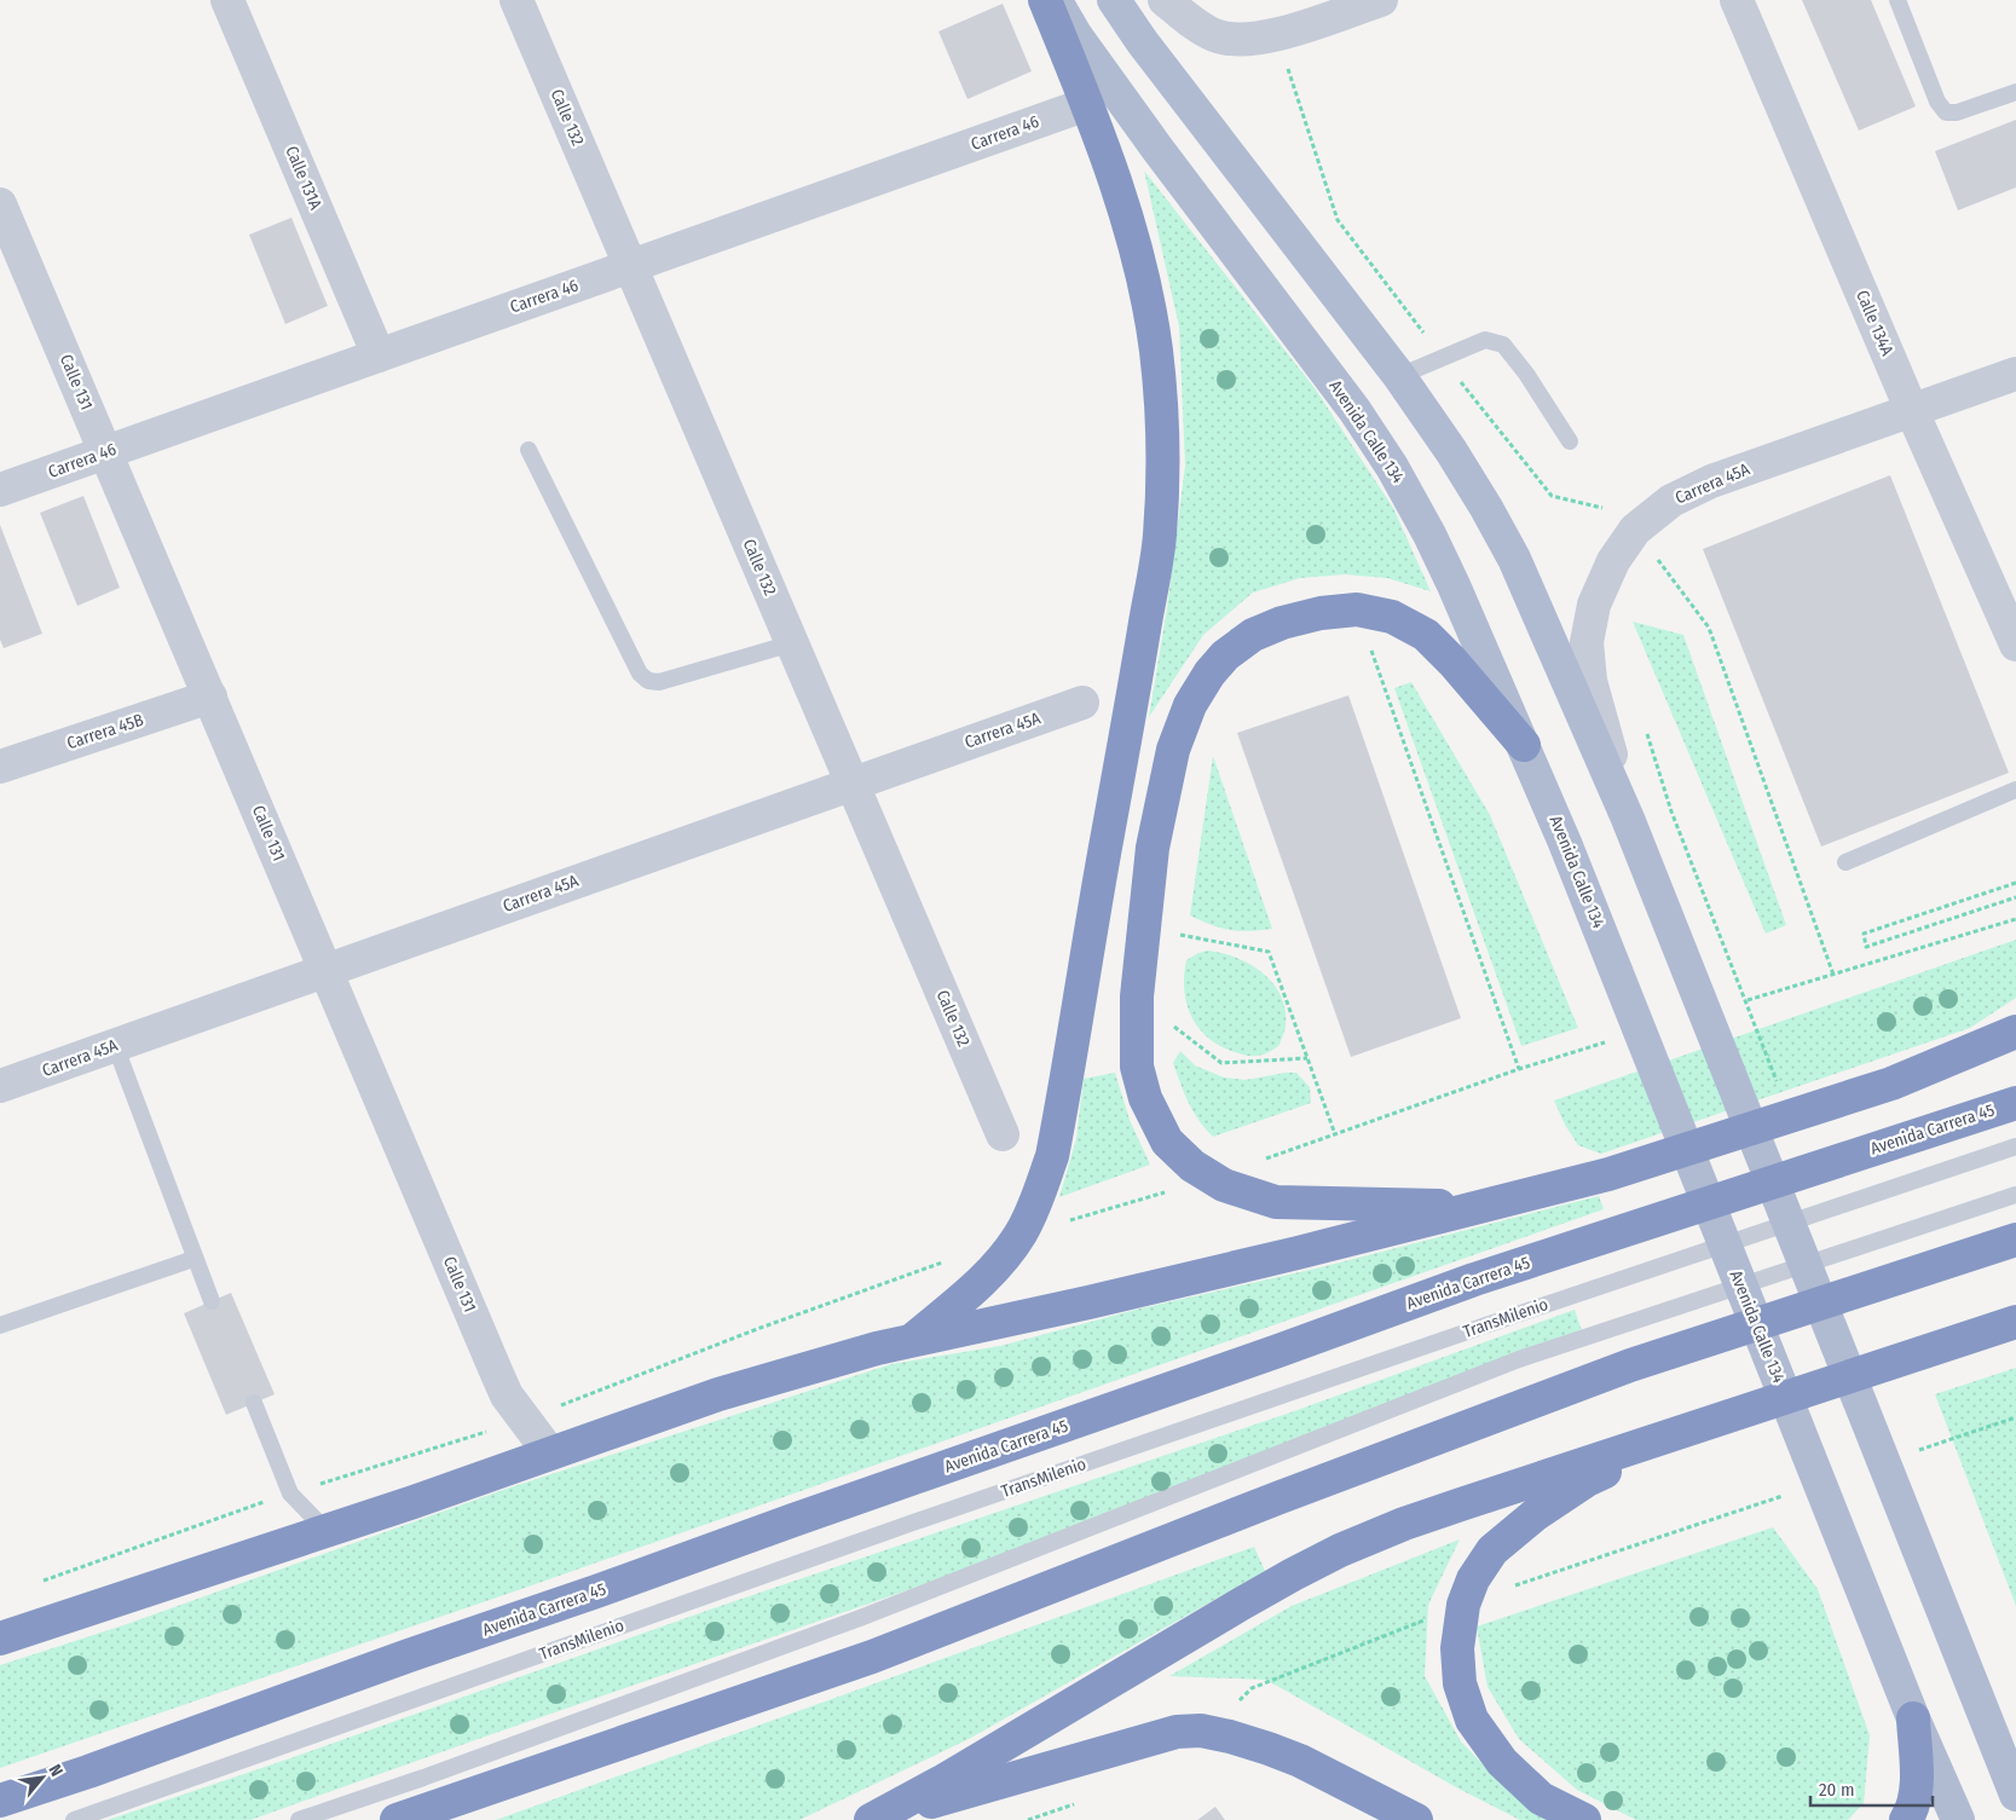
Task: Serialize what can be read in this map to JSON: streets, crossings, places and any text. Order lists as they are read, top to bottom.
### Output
{
  "streets": {
    "highway": ["Avenida Carrera 45"],
    "main road": ["Avenida Calle 134"],
    "street": [
      "Calle 132",
      "Carrera 46",
      "Calle 131A",
      "Calle 134A",
      "Calle 131",
      "Carrera 45A",
      "Carrera 45B"
    ],
    "lane": ["TransMilenio"]
  },
  "crossings": [
    ["Calle 132", "Carrera 46"],
    ["Calle 132", "Carrera 45A"],
    ["Carrera 46", "Calle 131A"],
    ["Carrera 46", "Calle 131"],
    ["Calle 134A", "Carrera 45A"],
    ["Calle 131", "Carrera 45A"],
    ["Calle 131", "Carrera 45B"]
  ],
  "scale_bar": "20 m",
  "north": "top right"
}
